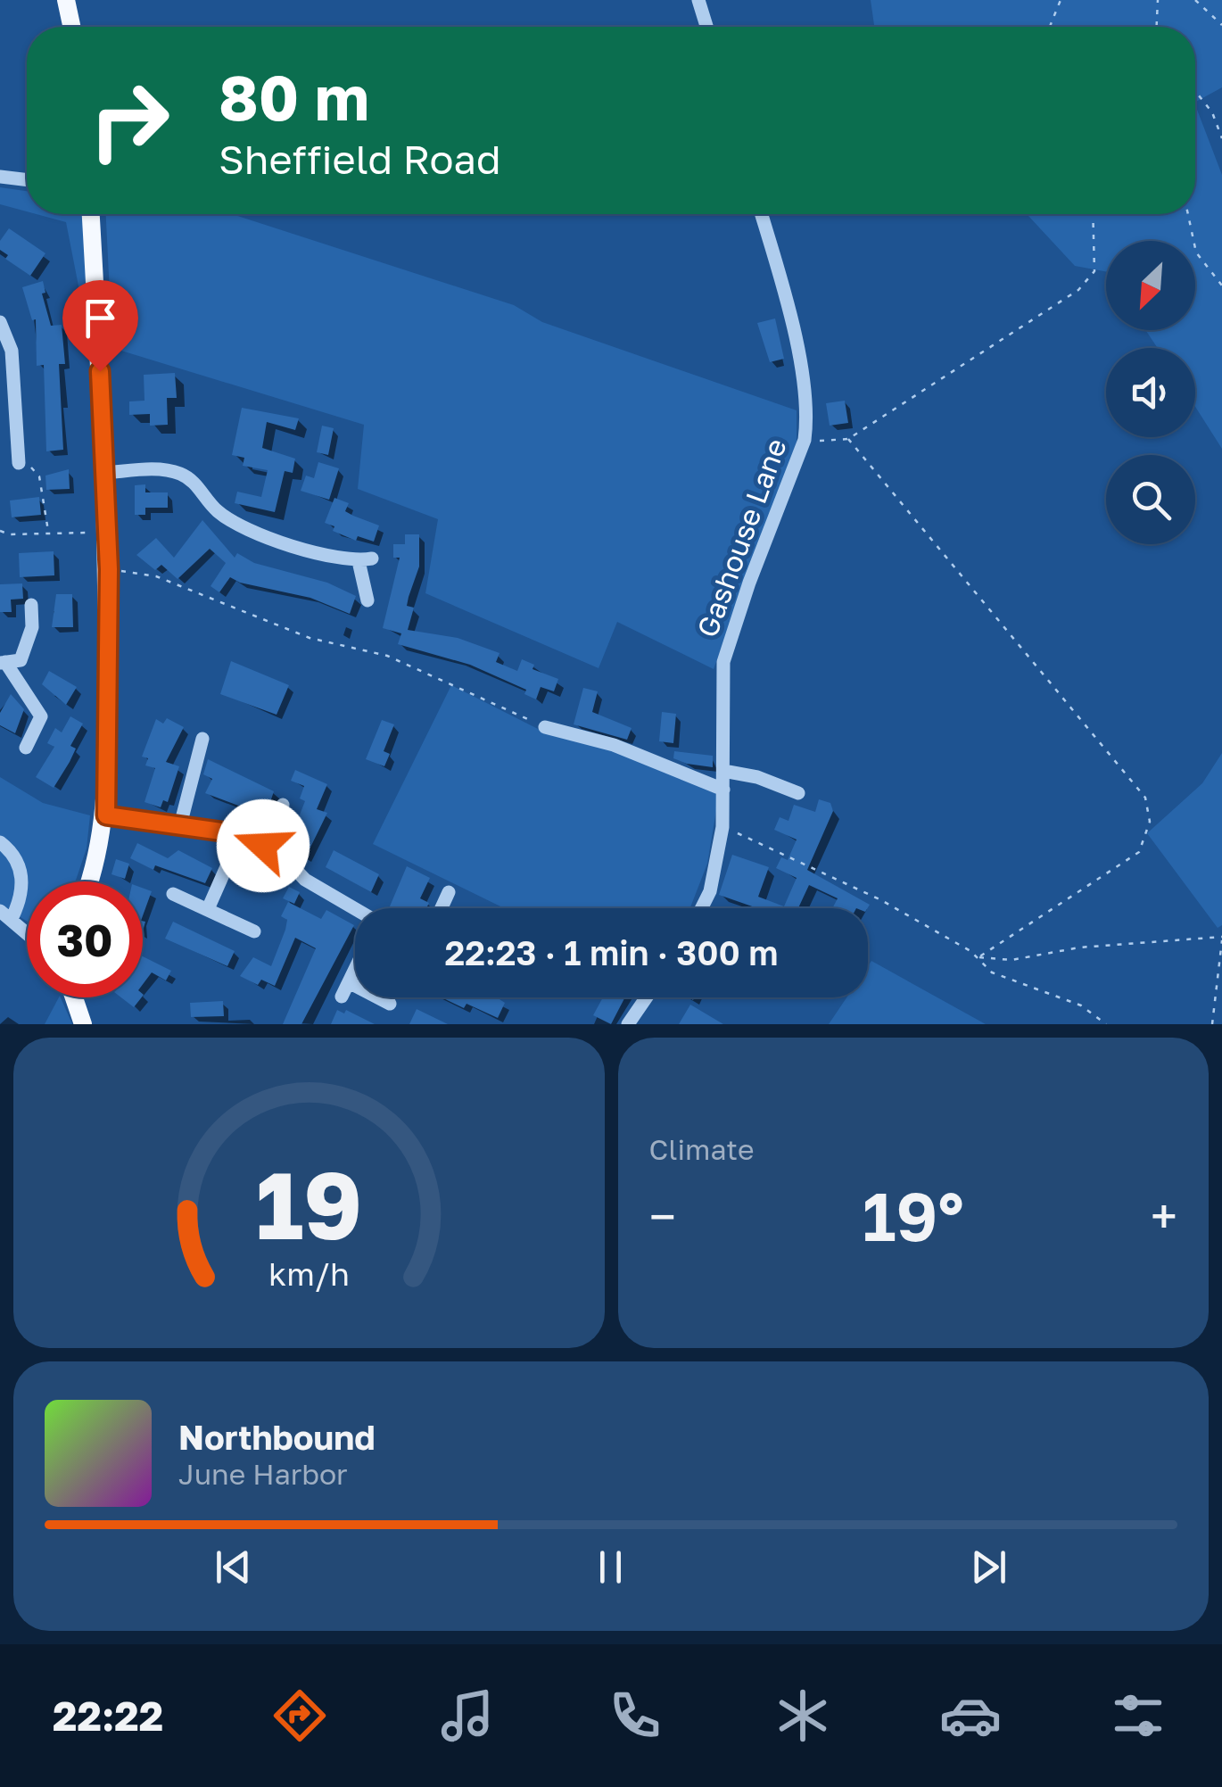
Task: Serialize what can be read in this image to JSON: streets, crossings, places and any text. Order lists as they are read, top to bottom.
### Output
{
  "streets": {
    "street": ["Gashouse Lane"]
  },
  "north": "bottom left",
  "page": {
    "turn": ["80 m", "Sheffield Road"],
    "limit": "30",
    "trip": "22:23 · 1 min · 300 m",
    "tile": "Climate",
    "heat": ["−", "19°", "+"],
    "song": ["Northbound", "June Harbor"],
    "tabs": "22:22",
    "gauge": ["19", "km/h"]
  }
}
